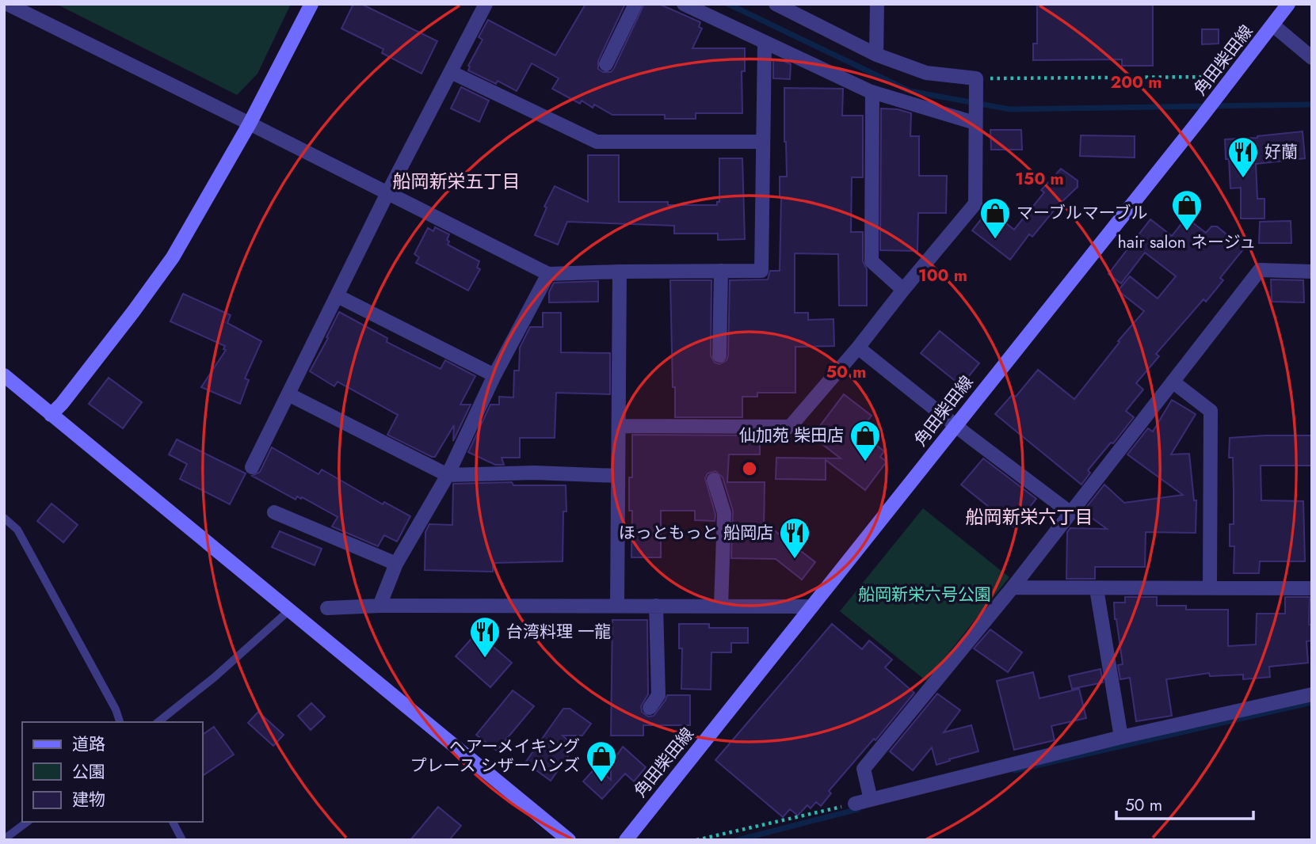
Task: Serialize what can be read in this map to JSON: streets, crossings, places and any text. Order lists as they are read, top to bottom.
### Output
{
  "streets": {
    "street": ["角田柴田線"]
  },
  "districts": ["船岡新栄五丁目", "船岡新栄六丁目"],
  "parks": ["船岡新栄六号公園"],
  "places": {
    "restaurant": ["好蘭", "ほっともっと 船岡店", "台湾料理 一龍"],
    "shop": [
      "hair salon ネージュ",
      "マーブルマーブル",
      "仙加苑 柴田店",
      "ヘアーメイキング プレース シザーハンズ"
    ]
  },
  "legend": ["道路", "公園", "建物"],
  "scale_bar": "50 m",
  "rings": [
    "200 m",
    "150 m",
    "100 m",
    "50 m"
  ]
}
